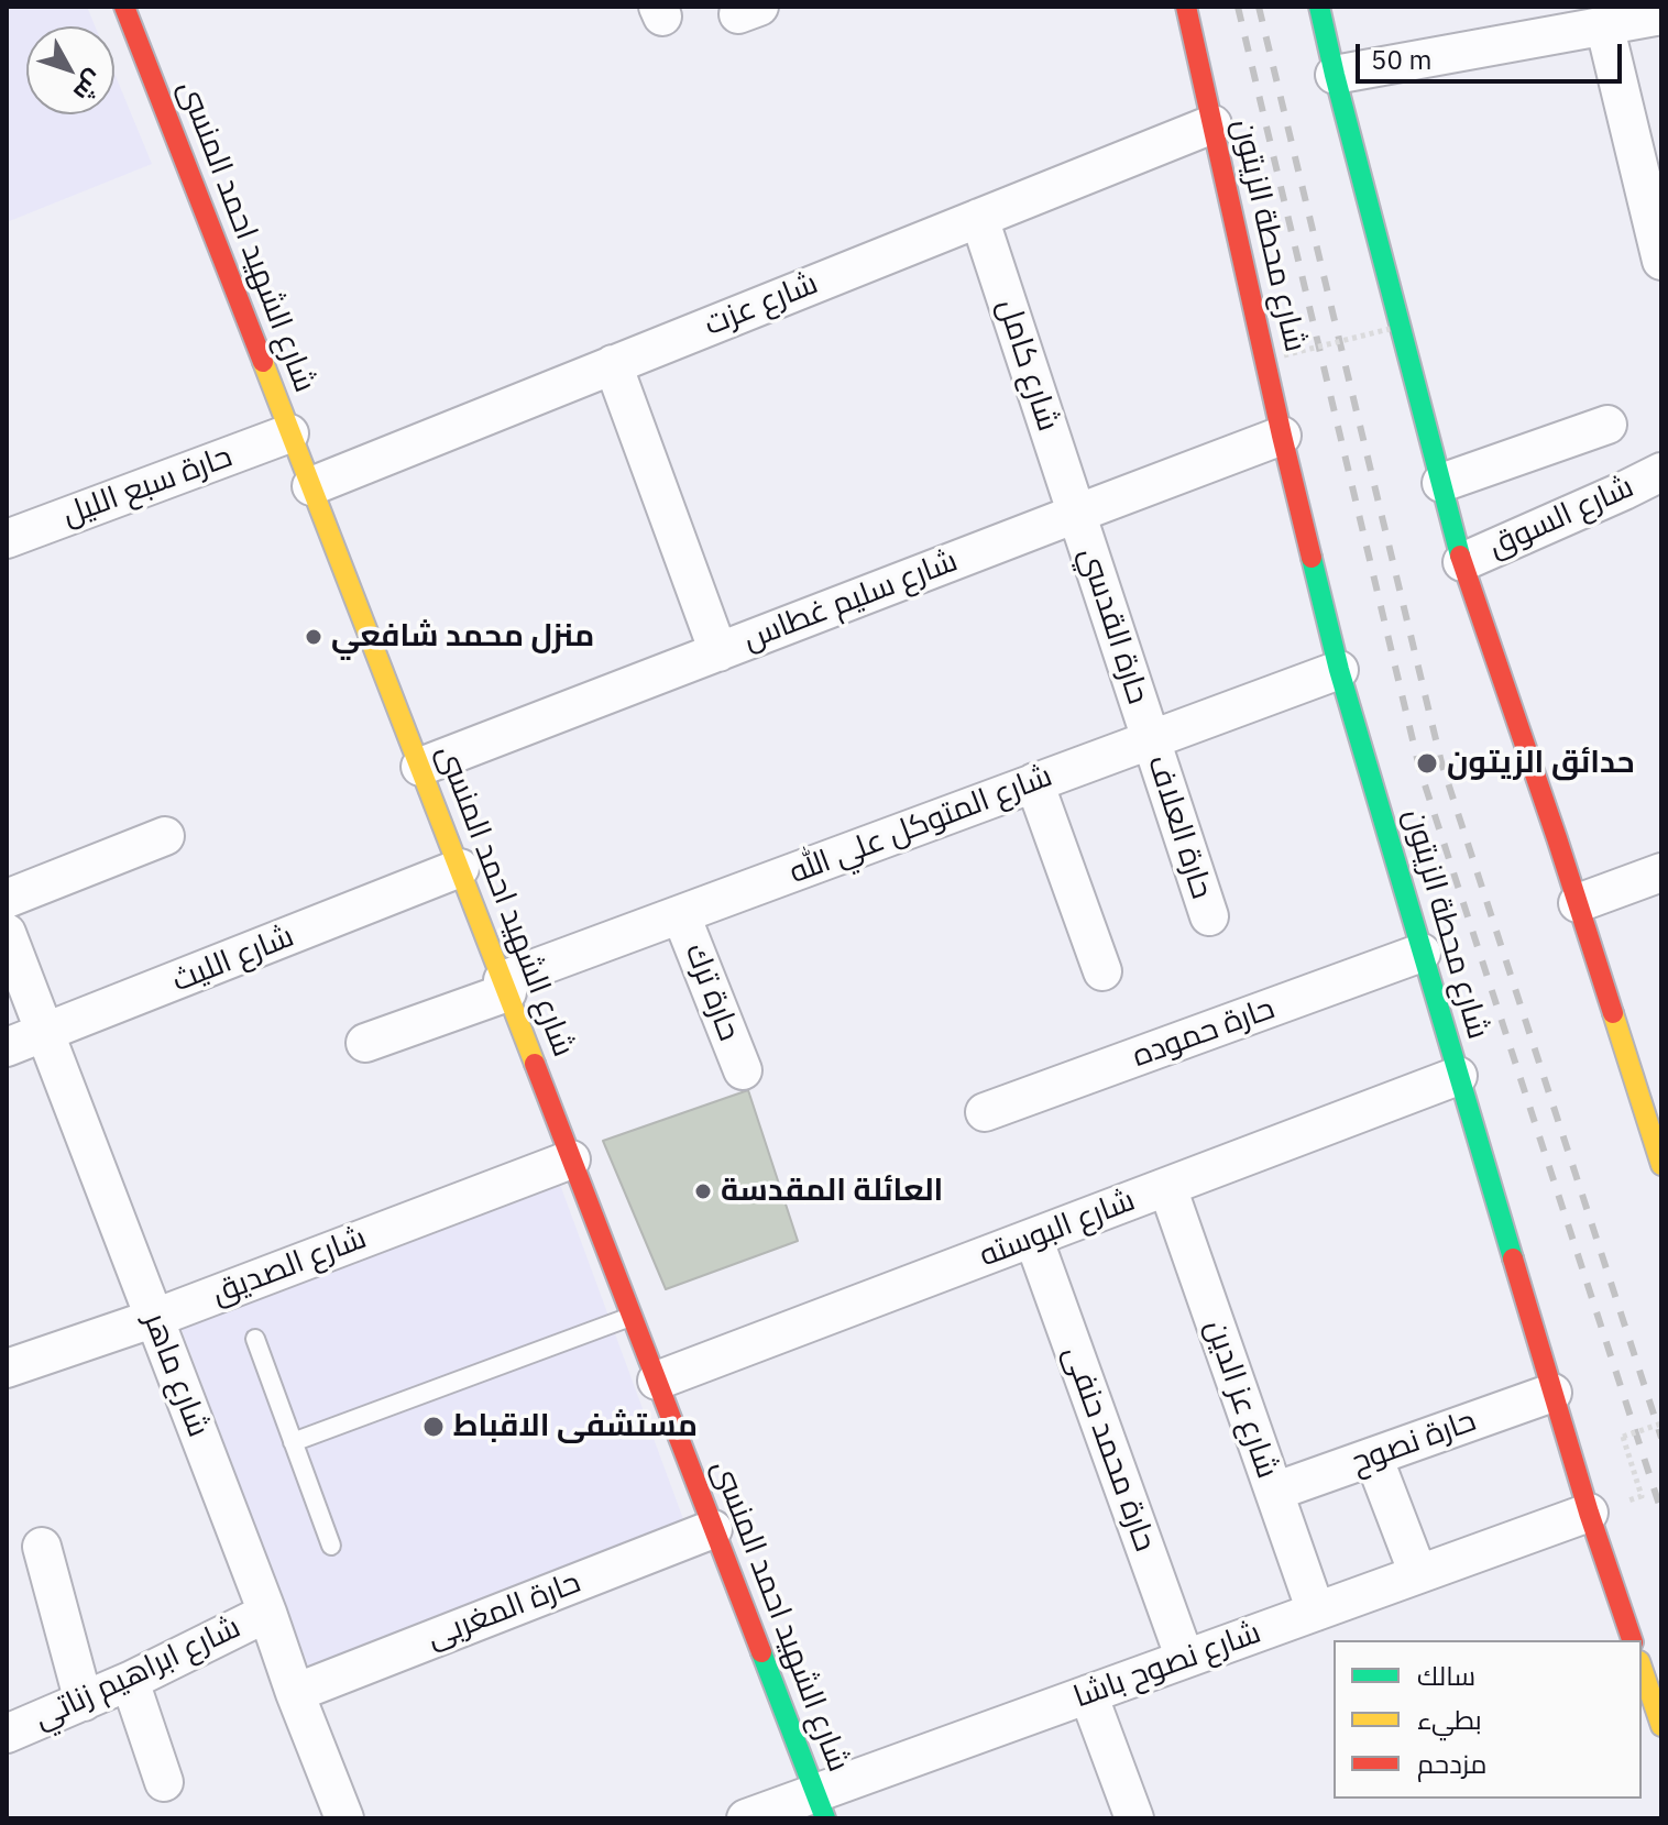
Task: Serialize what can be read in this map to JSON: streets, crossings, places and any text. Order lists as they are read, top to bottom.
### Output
{
  "streets": {
    "street": [
      "شارع محطة الزيتون",
      "شارع الشهيد احمد المنسى",
      "شارع عزت",
      "شارع كامل",
      "حارة سبع الليل",
      "شارع السوق",
      "شارع سليم غطاس",
      "حارة القدسي",
      "شارع المتوكل علي الله",
      "حارة العلاف",
      "شارع الليث",
      "حارة ترك",
      "حارة حموده",
      "شارع البوسته",
      "شارع الصديق",
      "شارع ماهر",
      "شارع عز الدين",
      "حارة نصوح",
      "حارة محمد حنفى",
      "حارة المغربى",
      "شارع نصوح باشا",
      "شارع ابراهيم زناتي"
    ]
  },
  "crossings": [
    ["شارع محطة الزيتون", "شارع عزت"],
    ["شارع محطة الزيتون", "شارع سليم غطاس"],
    ["شارع محطة الزيتون", "شارع المتوكل علي الله"],
    ["شارع محطة الزيتون", "حارة حموده"],
    ["شارع محطة الزيتون", "شارع البوسته"],
    ["شارع محطة الزيتون", "حارة نصوح"],
    ["شارع محطة الزيتون", "شارع نصوح باشا"],
    ["شارع الشهيد احمد المنسى", "شارع عزت"],
    ["شارع الشهيد احمد المنسى", "حارة سبع الليل"],
    ["شارع الشهيد احمد المنسى", "شارع سليم غطاس"],
    ["شارع الشهيد احمد المنسى", "شارع المتوكل علي الله"],
    ["شارع الشهيد احمد المنسى", "شارع الليث"],
    ["شارع الشهيد احمد المنسى", "شارع البوسته"],
    ["شارع الشهيد احمد المنسى", "شارع الصديق"],
    ["شارع الشهيد احمد المنسى", "حارة المغربى"],
    ["شارع الشهيد احمد المنسى", "شارع نصوح باشا"],
    ["شارع عزت", "شارع كامل"],
    ["شارع كامل", "شارع سليم غطاس"],
    ["شارع كامل", "حارة القدسي"],
    ["شارع سليم غطاس", "حارة القدسي"],
    ["حارة القدسي", "شارع المتوكل علي الله"],
    ["حارة القدسي", "حارة العلاف"],
    ["شارع المتوكل علي الله", "حارة العلاف"],
    ["شارع المتوكل علي الله", "حارة ترك"],
    ["شارع الليث", "شارع ماهر"],
    ["شارع البوسته", "شارع عز الدين"],
    ["شارع البوسته", "حارة محمد حنفى"],
    ["شارع الصديق", "شارع ماهر"],
    ["شارع ماهر", "حارة المغربى"],
    ["شارع ماهر", "شارع ابراهيم زناتي"],
    ["شارع عز الدين", "حارة نصوح"],
    ["شارع عز الدين", "شارع نصوح باشا"],
    ["حارة محمد حنفى", "شارع نصوح باشا"]
  ],
  "places": [
    "منزل محمد شافعي",
    "حدائق الزيتون",
    "العائلة المقدسة",
    "مستشفى الاقباط"
  ],
  "legend": ["سالك", "بطيء", "مزدحم"],
  "scale_bar": "50 m",
  "north": "bottom right"
}
